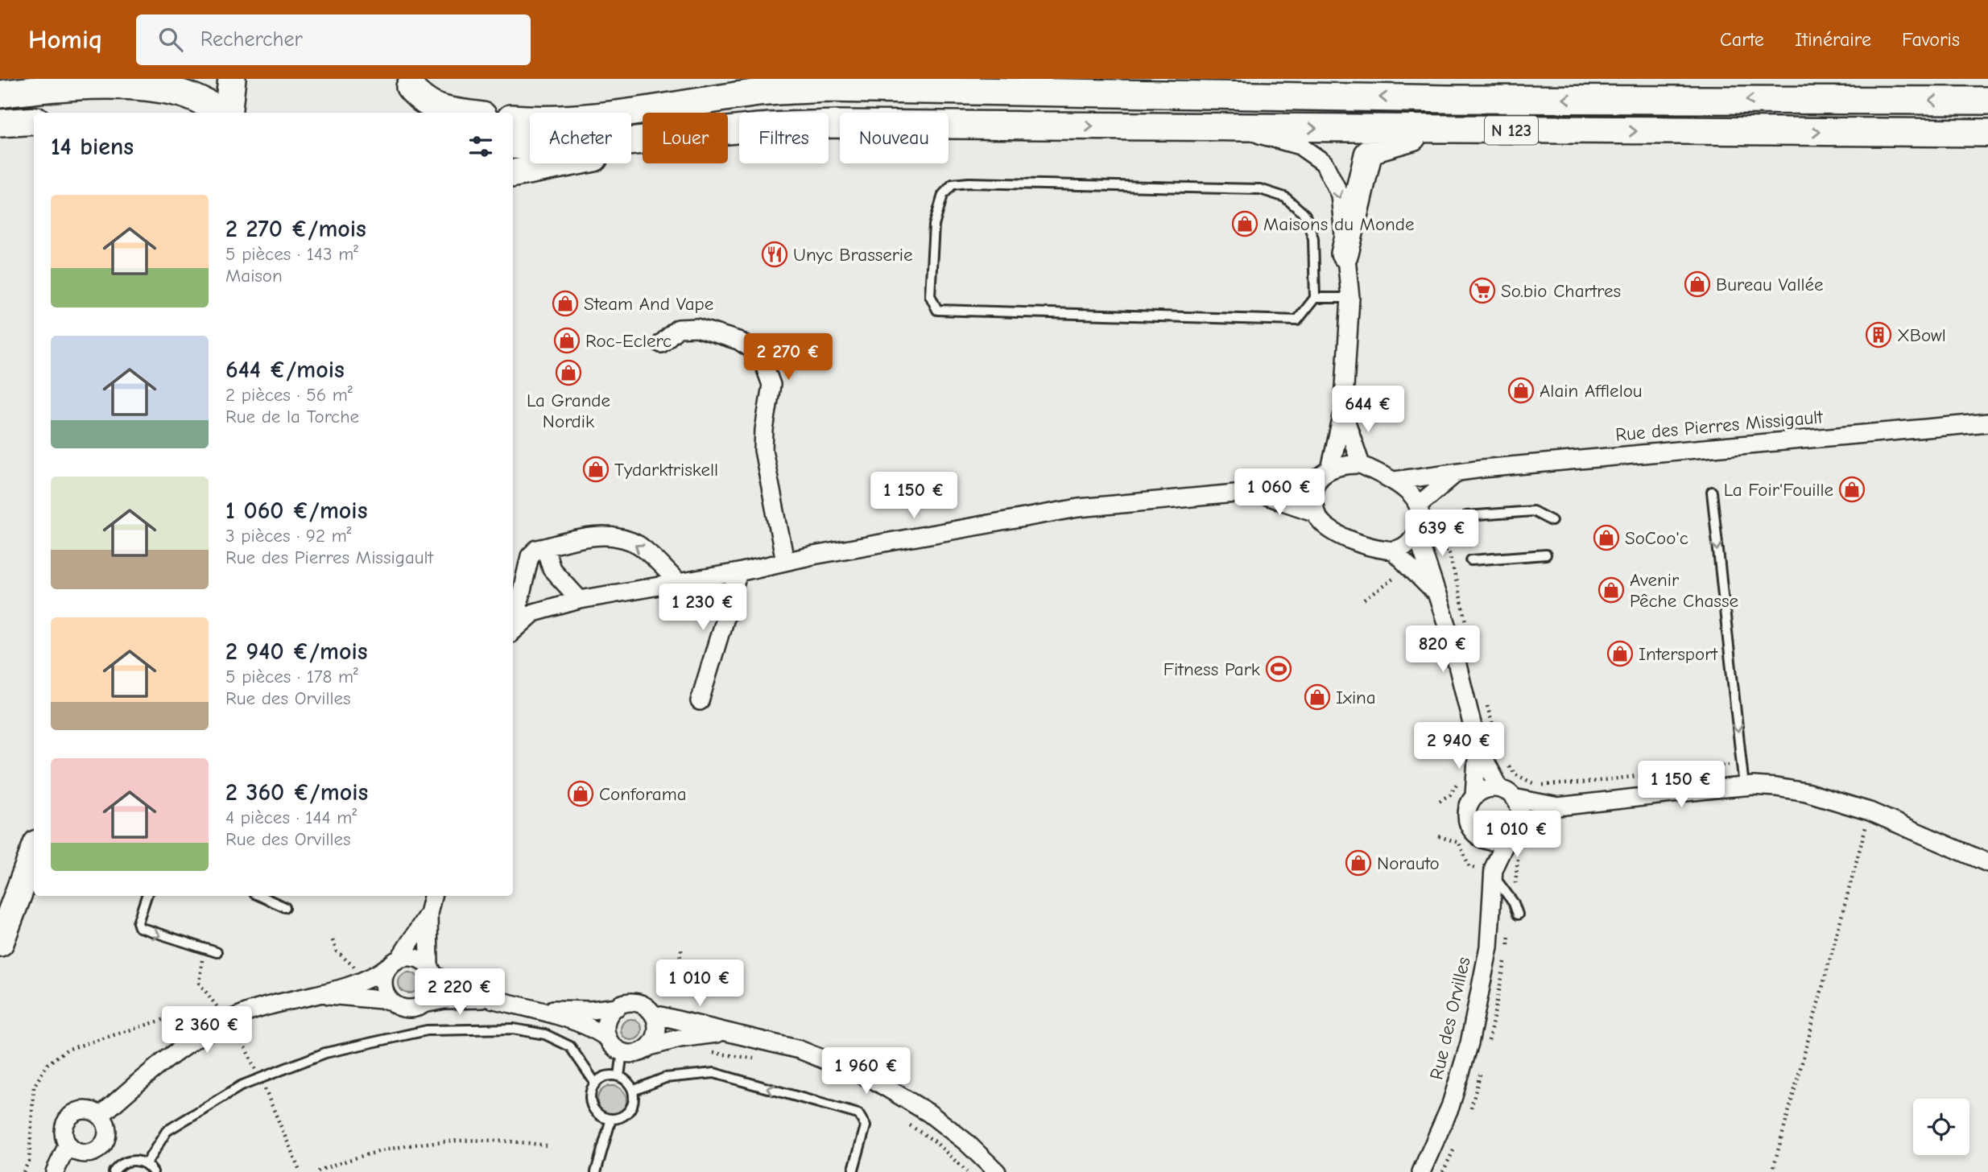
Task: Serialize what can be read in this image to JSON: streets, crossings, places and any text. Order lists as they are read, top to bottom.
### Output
{
  "streets": {
    "main road": ["N 123"],
    "street": ["Rue des Pierres Missigault", "Rue des Orvilles"]
  },
  "places": {
    "shop": [
      "Maisons du Monde",
      "Bureau Vallée",
      "Steam And Vape",
      "Roc-Eclerc",
      "La Grande Nordik",
      "Alain Afflelou",
      "Tydarktriskell",
      "La Foir'Fouille",
      "SoCoo'c",
      "Avenir Pêche Chasse",
      "Intersport",
      "Ixina",
      "Conforama",
      "Norauto"
    ],
    "restaurant": ["Unyc Brasserie"],
    "supermarket": ["So.bio Chartres"],
    "building": ["XBowl"],
    "sports": ["Fitness Park"]
  },
  "page": {
    "header": "Homiq",
    "search": "Rechercher",
    "nav": ["Carte", "Itinéraire", "Favoris"],
    "chip": [
      "Acheter",
      "Louer",
      "Filtres",
      "Nouveau"
    ],
    "heading": "14 biens",
    "list": [
      {
        "name": "2 270 €/mois",
        "note": "5 pièces · 143 m² · Maison"
      },
      {
        "name": "644 €/mois",
        "note": "2 pièces · 56 m² · Rue de la Torche"
      },
      {
        "name": "1 060 €/mois",
        "note": "3 pièces · 92 m² · Rue des Pierres Missigault"
      },
      {
        "name": "2 940 €/mois",
        "note": "5 pièces · 178 m² · Rue des Orvilles"
      },
      {
        "name": "2 360 €/mois",
        "note": "4 pièces · 144 m² · Rue des Orvilles"
      }
    ],
    "price": [
      "2 270 €",
      "644 €",
      "1 060 €",
      "1 150 €",
      "639 €",
      "1 230 €",
      "820 €",
      "2 940 €",
      "1 150 €",
      "1 010 €",
      "1 010 €",
      "2 220 €",
      "2 360 €",
      "1 960 €"
    ]
  }
}
